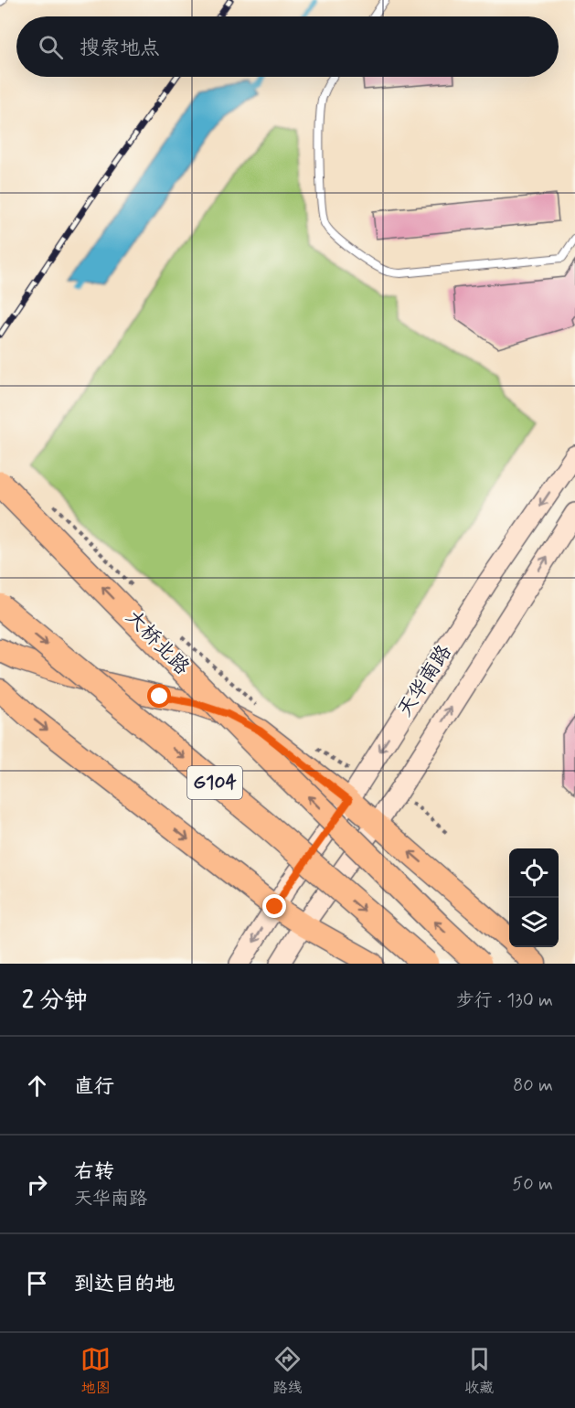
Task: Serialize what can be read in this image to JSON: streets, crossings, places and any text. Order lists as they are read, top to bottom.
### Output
{
  "streets": {
    "highway": ["大桥北路", "G104"],
    "main road": ["天华南路"]
  },
  "page": {
    "search": "搜索地点",
    "heading": ["2 分钟", "步行 · 130 m"],
    "list": [
      ["直行", "80 m"],
      ["右转", "天华南路", "50 m"],
      "到达目的地"
    ],
    "nav": ["地图", "路线", "收藏"]
  }
}
